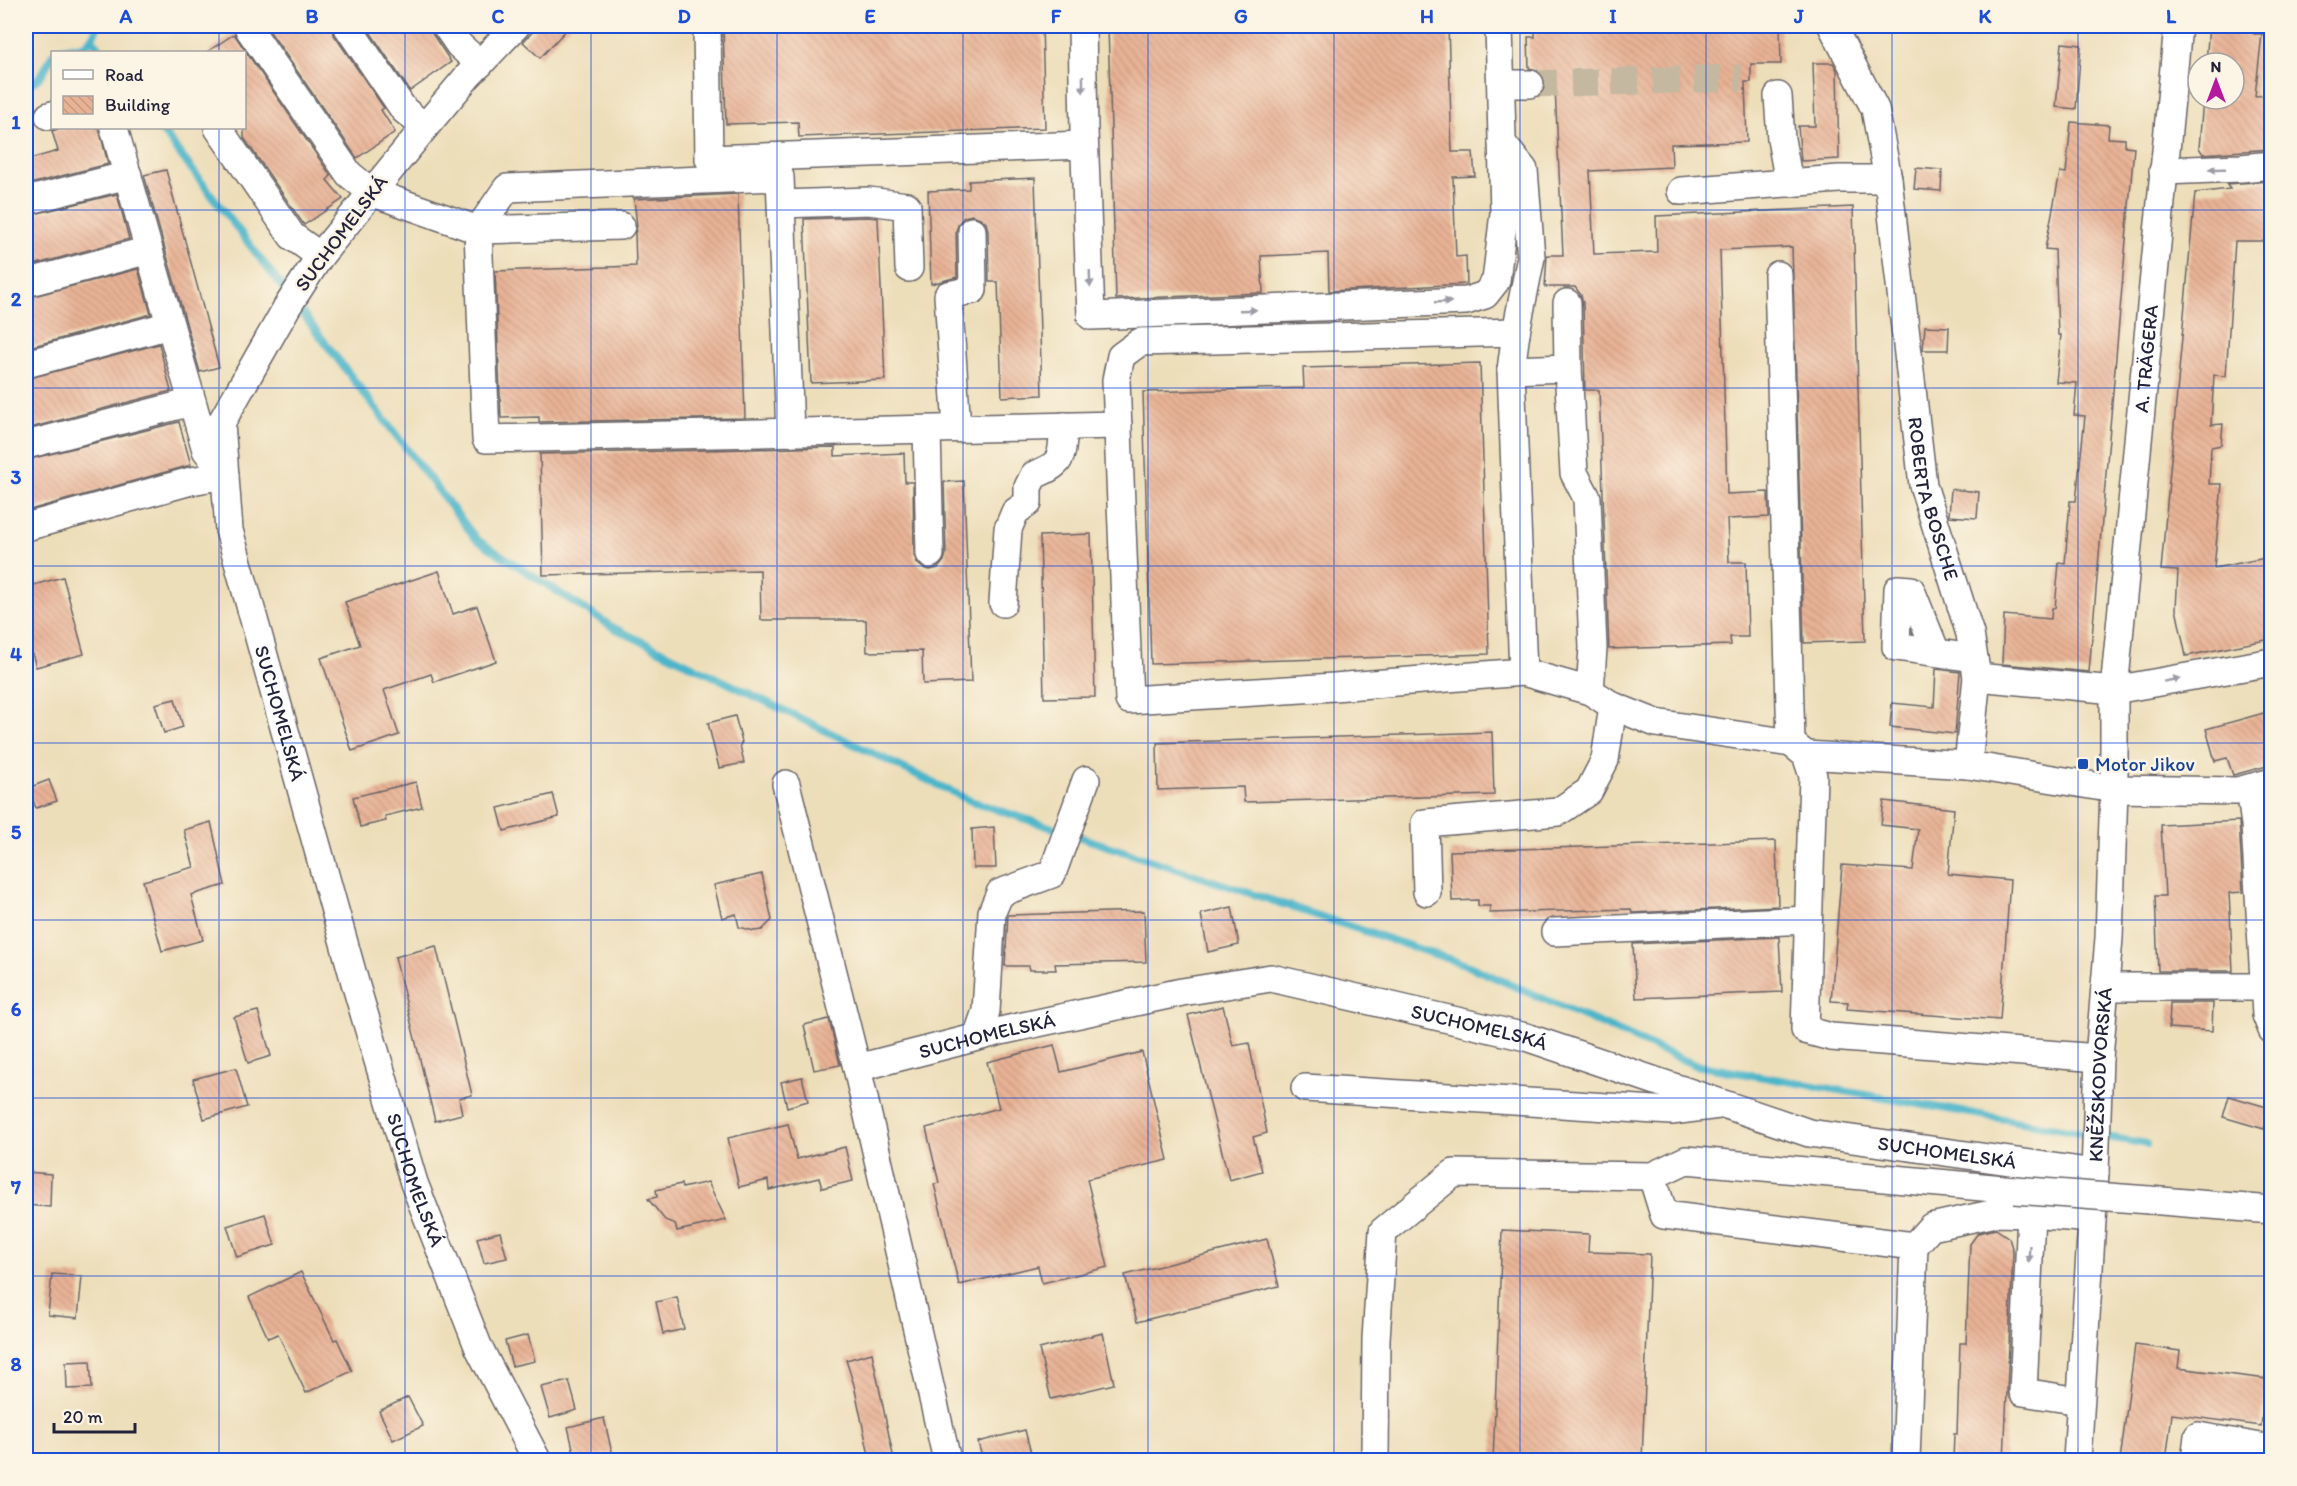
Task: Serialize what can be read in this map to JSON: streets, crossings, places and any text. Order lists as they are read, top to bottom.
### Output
{
  "streets": {
    "street": [
      "SUCHOMELSKÁ",
      "A. TRÄGERA",
      "ROBERTA BOSCHE",
      "KNĚŽSKODVORSKÁ"
    ]
  },
  "crossings": [
    ["SUCHOMELSKÁ", "KNĚŽSKODVORSKÁ"],
    ["A. TRÄGERA", "KNĚŽSKODVORSKÁ"]
  ],
  "places": {
    "transit": ["Motor Jikov"]
  },
  "legend": ["Road", "Building"],
  "scale_bar": "20 m",
  "north": "top",
  "grid": {
    "columns": [
      "A",
      "B",
      "C",
      "D",
      "E",
      "F",
      "G",
      "H",
      "I",
      "J",
      "K",
      "L"
    ],
    "rows": [
      "1",
      "2",
      "3",
      "4",
      "5",
      "6",
      "7",
      "8"
    ]
  }
}
